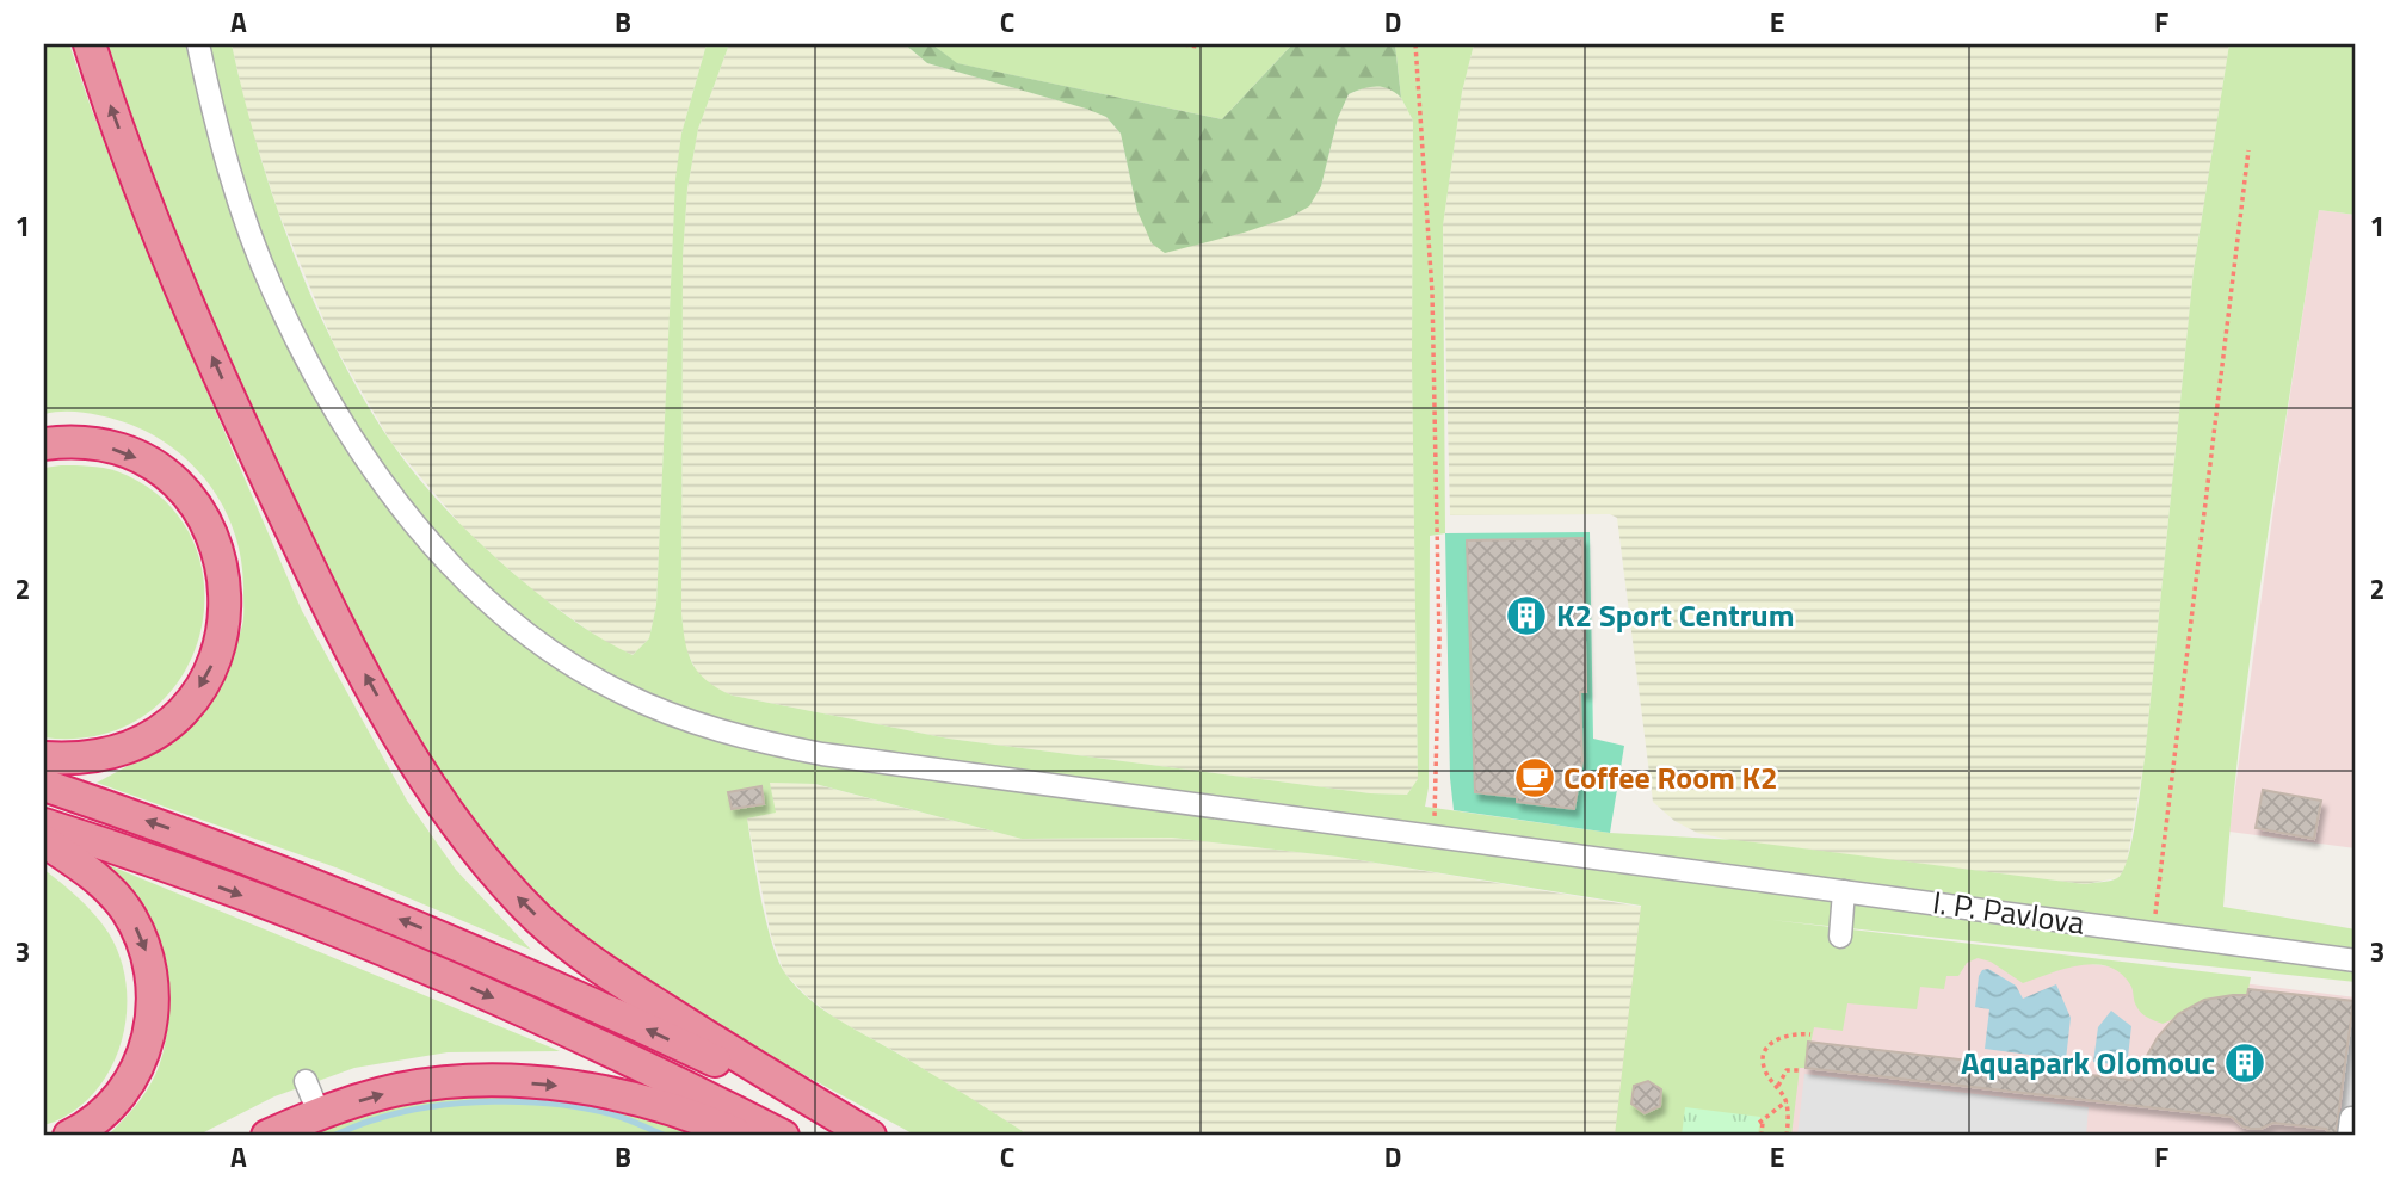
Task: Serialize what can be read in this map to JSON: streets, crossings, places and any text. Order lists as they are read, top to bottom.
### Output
{
  "streets": {
    "street": ["I. P. Pavlova"]
  },
  "places": {
    "building": ["K2 Sport Centrum", "Aquapark Olomouc"],
    "cafe": ["Coffee Room K2"]
  },
  "grid": {
    "columns": [
      "A",
      "B",
      "C",
      "D",
      "E",
      "F"
    ],
    "rows": ["1", "2", "3"]
  }
}
